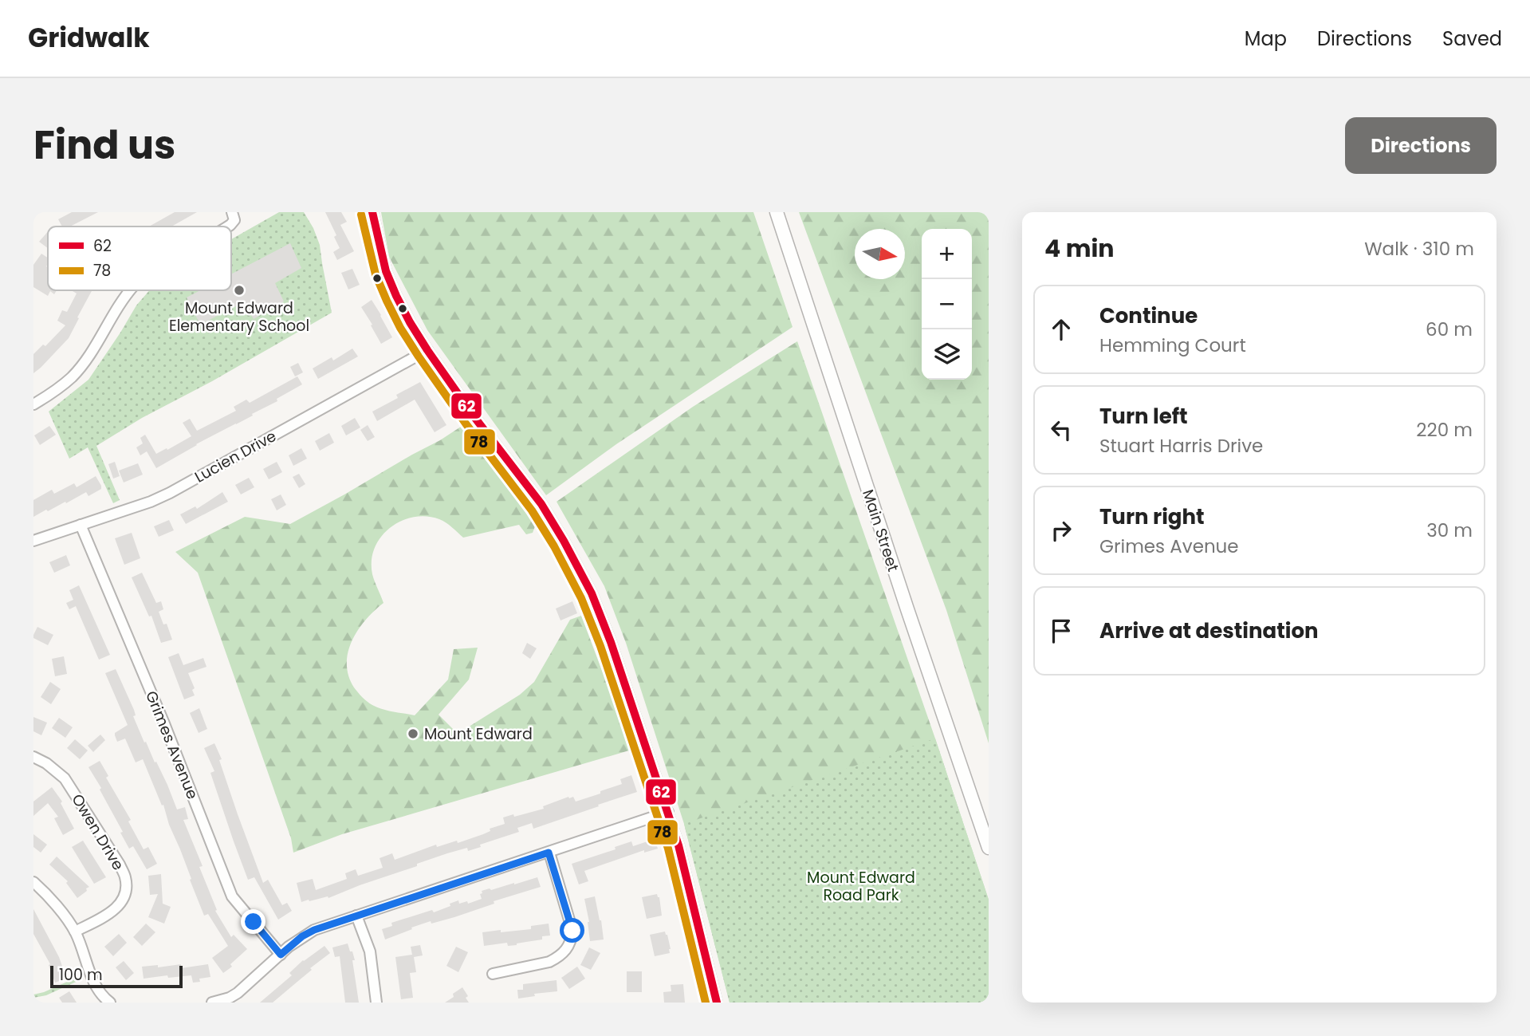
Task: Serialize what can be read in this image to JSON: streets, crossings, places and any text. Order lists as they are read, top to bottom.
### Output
{
  "streets": {
    "main road": ["Main Street"],
    "street": ["Lucien Drive", "Grimes Avenue", "Owen Drive"]
  },
  "crossings": [
    ["Lucien Drive", "Grimes Avenue"]
  ],
  "parks": ["Mount Edward Road Park"],
  "places": ["Mount Edward Elementary School", "Mount Edward"],
  "lines": ["transit line 62", "transit line 78"],
  "legend": ["62", "78"],
  "scale_bar": "100 m",
  "north": "right",
  "page": {
    "header": "Gridwalk",
    "nav": ["Map", "Directions", "Saved"],
    "title": "Find us",
    "buttons": "Directions",
    "heading": ["4 min", "Walk · 310 m"],
    "map_buttons": ["+", "−"],
    "list": [
      ["Continue", "Hemming Court", "60 m"],
      ["Turn left", "Stuart Harris Drive", "220 m"],
      ["Turn right", "Grimes Avenue", "30 m"],
      "Arrive at destination"
    ],
    "scale": "100 m"
  }
}
